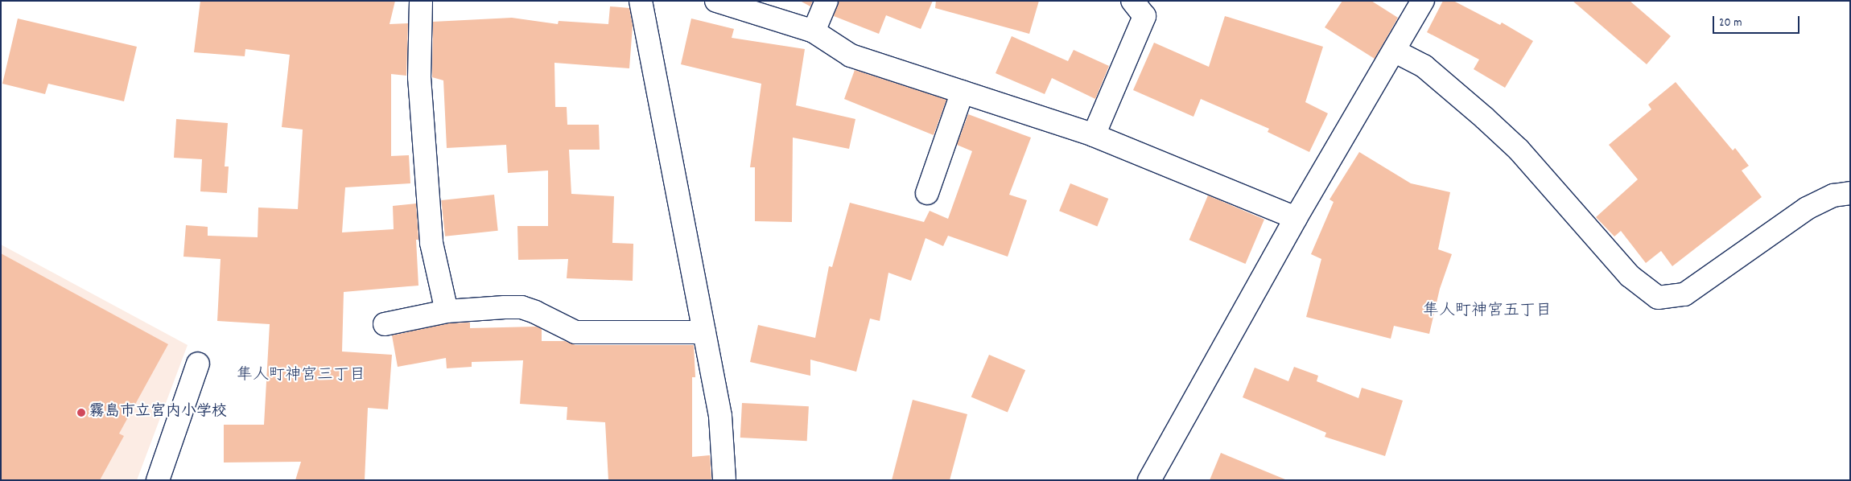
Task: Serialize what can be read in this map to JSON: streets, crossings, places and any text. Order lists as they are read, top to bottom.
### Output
{
  "districts": ["隼人町神宮五丁目", "隼人町神宮三丁目"],
  "places": ["霧島市立宮内小学校"],
  "scale_bar": "20 m"
}
